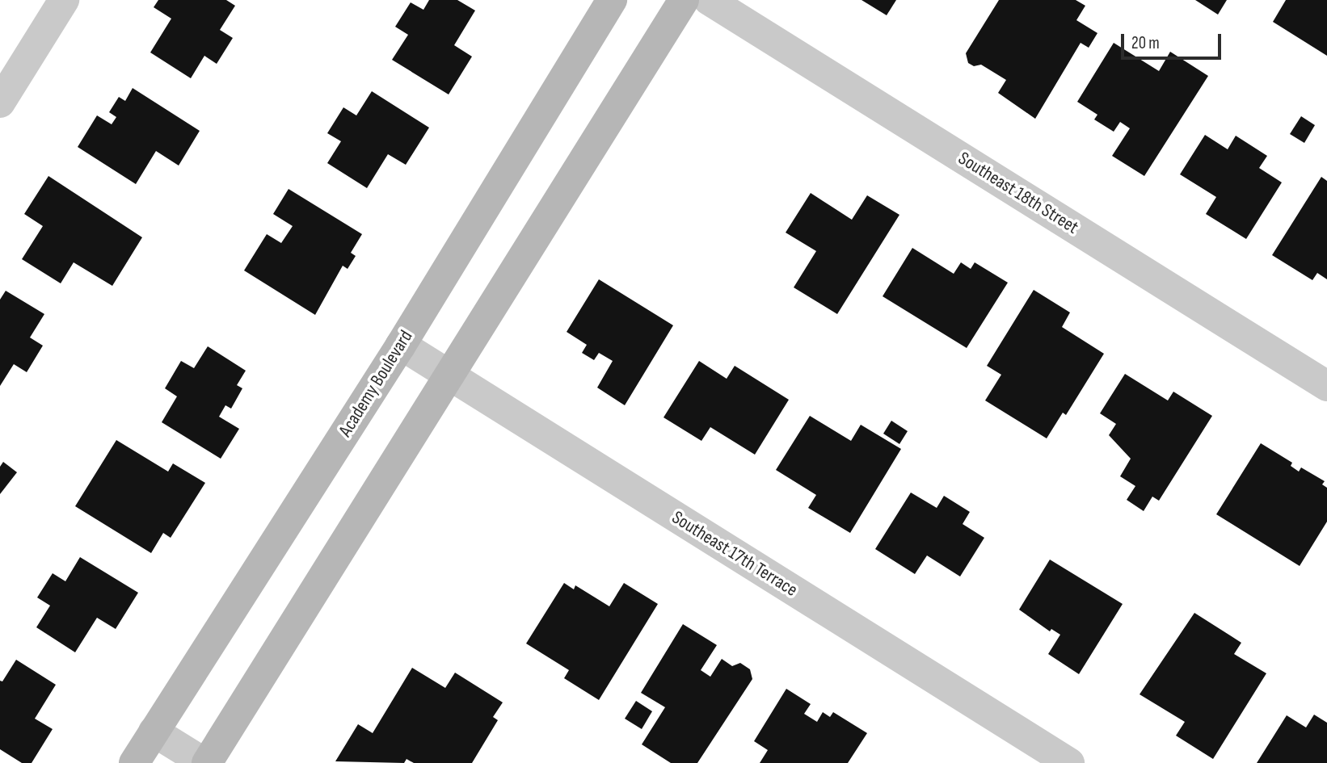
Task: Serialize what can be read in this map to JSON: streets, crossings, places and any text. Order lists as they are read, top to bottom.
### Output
{
  "streets": {
    "street": ["Southeast 18th Street", "Academy Boulevard", "Southeast 17th Terrace"]
  },
  "crossings": [
    ["Academy Boulevard", "Southeast 17th Terrace"]
  ],
  "scale_bar": "20 m"
}
